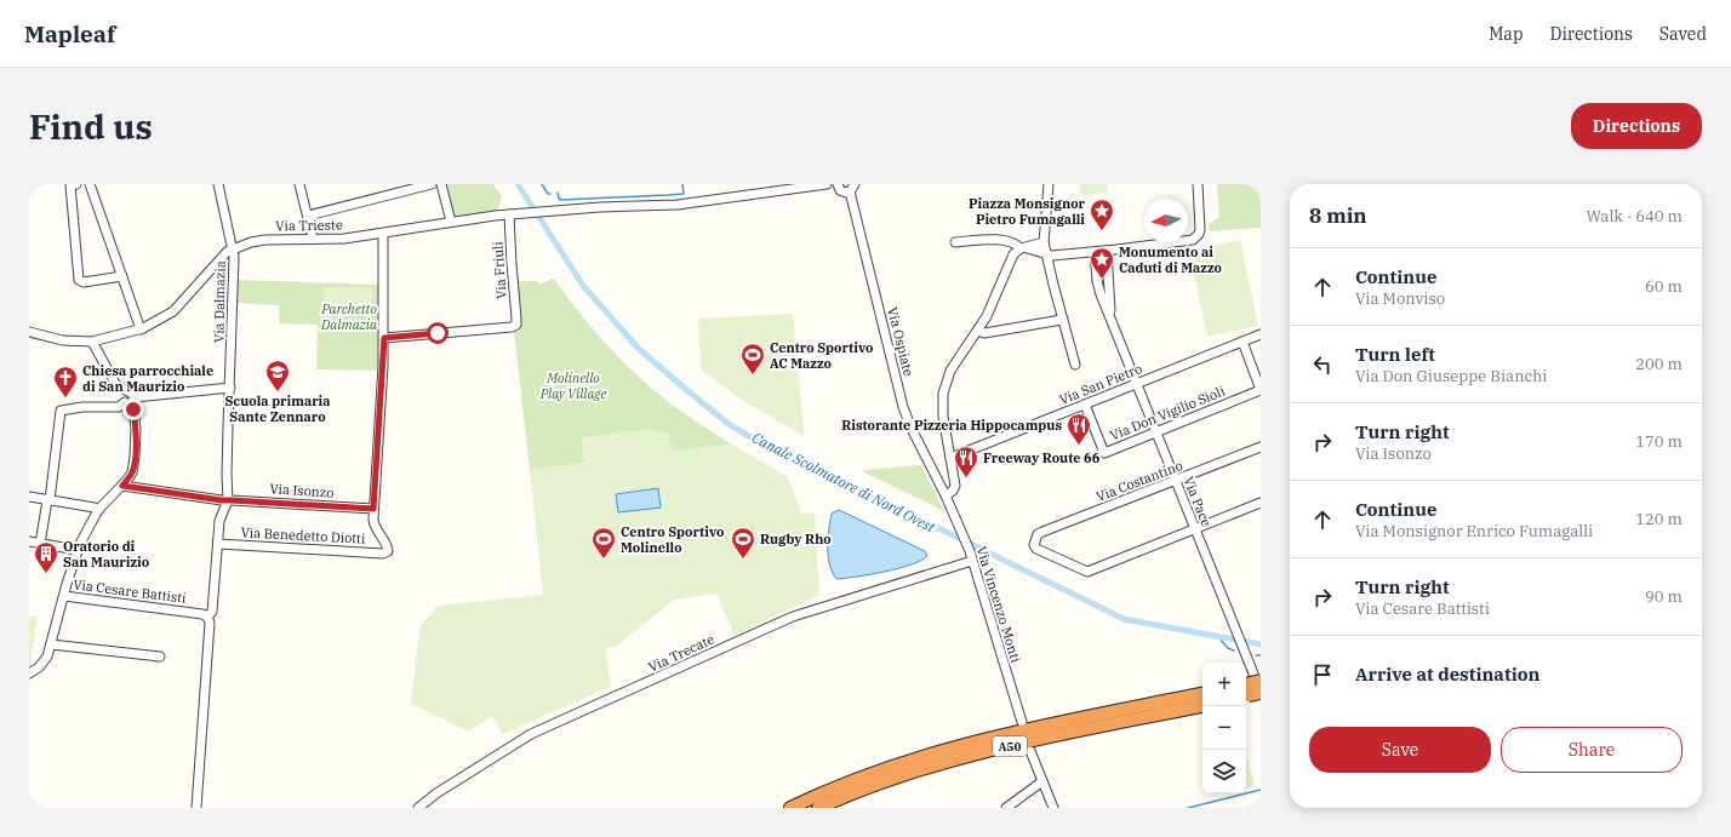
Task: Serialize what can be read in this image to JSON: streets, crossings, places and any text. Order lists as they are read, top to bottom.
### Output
{
  "streets": {
    "highway": ["A50"],
    "street": [
      "Via Trieste",
      "Via Friuli",
      "Via Dalmazia",
      "Via Ospiate",
      "Via San Pietro",
      "Via Don Vigilio Sioli",
      "Via Costantino",
      "Via Isonzo",
      "Via Pace",
      "Via Benedetto Diotti",
      "Via Cesare Battisti",
      "Via Vincenzo Monti",
      "Via Trecate"
    ]
  },
  "crossings": [
    ["Via Trieste", "Via Friuli"],
    ["Via Trieste", "Via Dalmazia"],
    ["Via Trieste", "Via Ospiate"],
    ["Via Dalmazia", "Via Isonzo"],
    ["Via Ospiate", "Via Vincenzo Monti"],
    ["Via San Pietro", "Via Don Vigilio Sioli"],
    ["Via San Pietro", "Via Pace"],
    ["Via Don Vigilio Sioli", "Via Pace"],
    ["Via Costantino", "Via Pace"],
    ["Via Isonzo", "Via Benedetto Diotti"],
    ["Via Isonzo", "Via Cesare Battisti"],
    ["Via Vincenzo Monti", "Via Trecate"]
  ],
  "water": ["Canale Scolmatore di Nord Ovest"],
  "parks": ["Parchetto Dalmazia", "Molinello Play Village"],
  "places": {
    "place": ["Piazza Monsignor Pietro Fumagalli", "Monumento ai Caduti di Mazzo"],
    "sports": ["Centro Sportivo AC Mazzo", "Centro Sportivo Molinello", "Rugby Rho"],
    "school or university": ["Scuola primaria Sante Zennaro"],
    "church": ["Chiesa parrocchiale di San Maurizio"],
    "restaurant": ["Ristorante Pizzeria Hippocampus", "Freeway Route 66"],
    "building": ["Oratorio di San Maurizio"]
  },
  "north": "left",
  "page": {
    "header": "Mapleaf",
    "nav": ["Map", "Directions", "Saved"],
    "buttons": [
      "Directions",
      ["Save", "Share"]
    ],
    "title": "Find us",
    "heading": ["8 min", "Walk · 640 m"],
    "list": [
      ["Continue", "Via Monviso", "60 m"],
      ["Turn left", "Via Don Giuseppe Bianchi", "200 m"],
      ["Turn right", "Via Isonzo", "170 m"],
      ["Continue", "Via Monsignor Enrico Fumagalli", "120 m"],
      ["Turn right", "Via Cesare Battisti", "90 m"],
      "Arrive at destination"
    ],
    "map_buttons": ["+", "−"]
  }
}
